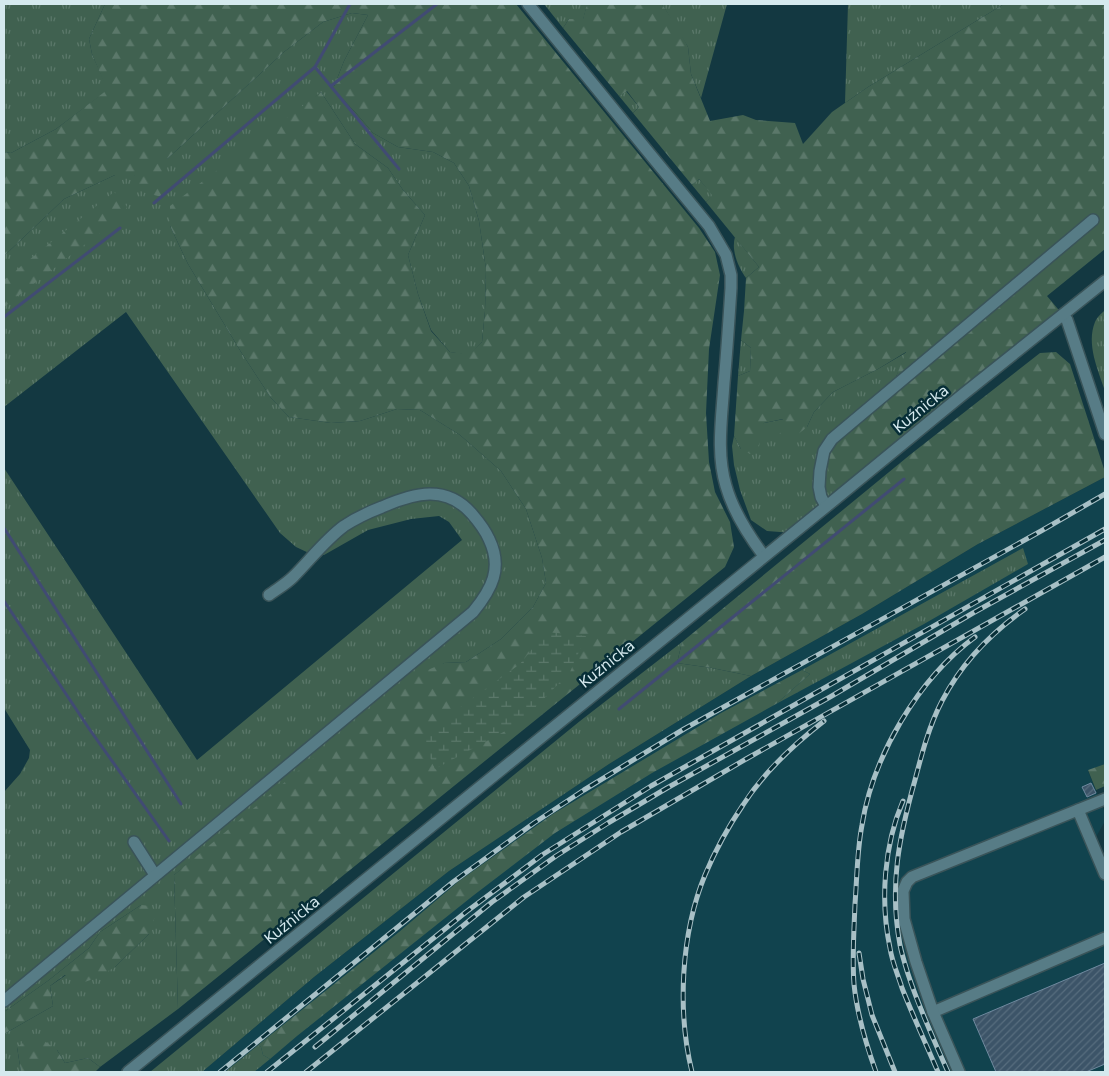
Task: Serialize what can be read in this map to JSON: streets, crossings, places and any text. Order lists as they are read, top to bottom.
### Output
{
  "streets": {
    "street": ["Kuźnicka"]
  }
}
